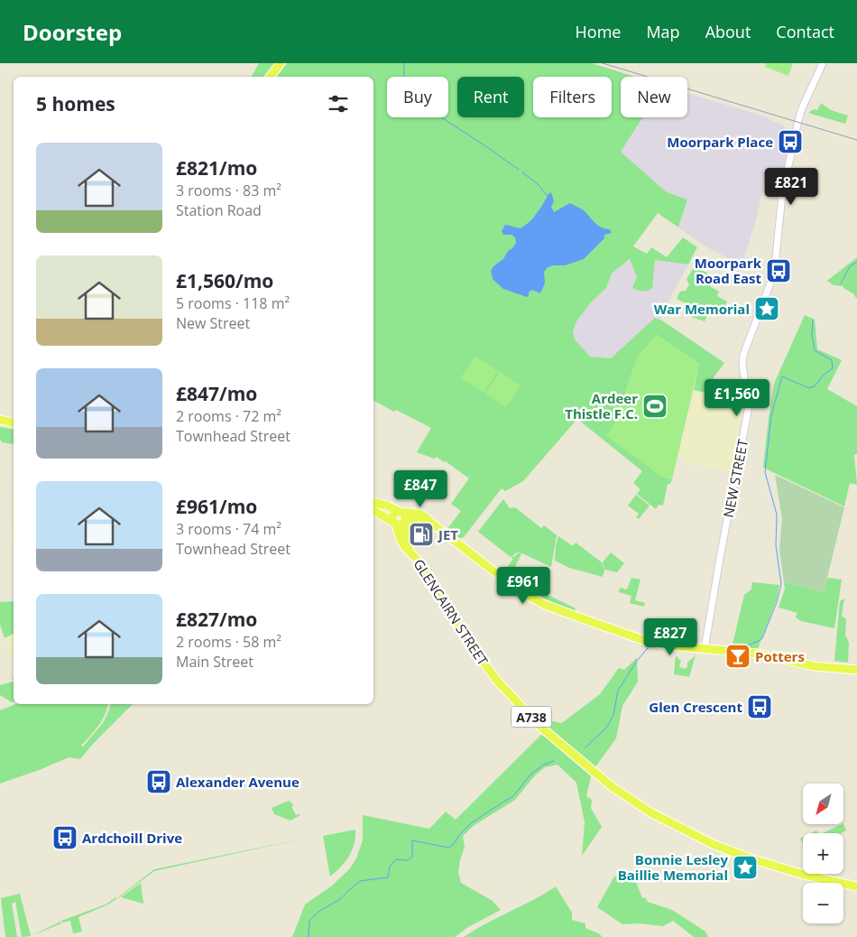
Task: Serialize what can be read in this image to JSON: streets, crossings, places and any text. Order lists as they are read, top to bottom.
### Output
{
  "streets": {
    "main road": ["GLENCAIRN STREET", "A738"],
    "street": ["NEW STREET"]
  },
  "places": {
    "bus stop": [
      "Moorpark Place",
      "Moorpark Road East",
      "Glen Crescent",
      "Alexander Avenue",
      "Ardchoill Drive"
    ],
    "place": ["War Memorial", "Bonnie Lesley Baillie Memorial"],
    "sports": ["Ardeer Thistle F.C."],
    "fuel station": ["JET"],
    "bar": ["Potters"]
  },
  "north": "bottom left",
  "page": {
    "header": "Doorstep",
    "nav": [
      "Home",
      "Map",
      "About",
      "Contact"
    ],
    "chip": [
      "Buy",
      "Rent",
      "Filters",
      "New"
    ],
    "heading": "5 homes",
    "list": [
      {
        "name": "£821/mo",
        "note": "3 rooms · 83 m² · Station Road"
      },
      {
        "name": "£1,560/mo",
        "note": "5 rooms · 118 m² · New Street"
      },
      {
        "name": "£847/mo",
        "note": "2 rooms · 72 m² · Townhead Street"
      },
      {
        "name": "£961/mo",
        "note": "3 rooms · 74 m² · Townhead Street"
      },
      {
        "name": "£827/mo",
        "note": "2 rooms · 58 m² · Main Street"
      }
    ],
    "price": [
      "£821",
      "£1,560",
      "£847",
      "£961",
      "£827"
    ],
    "map_buttons": ["+", "−"]
  }
}
